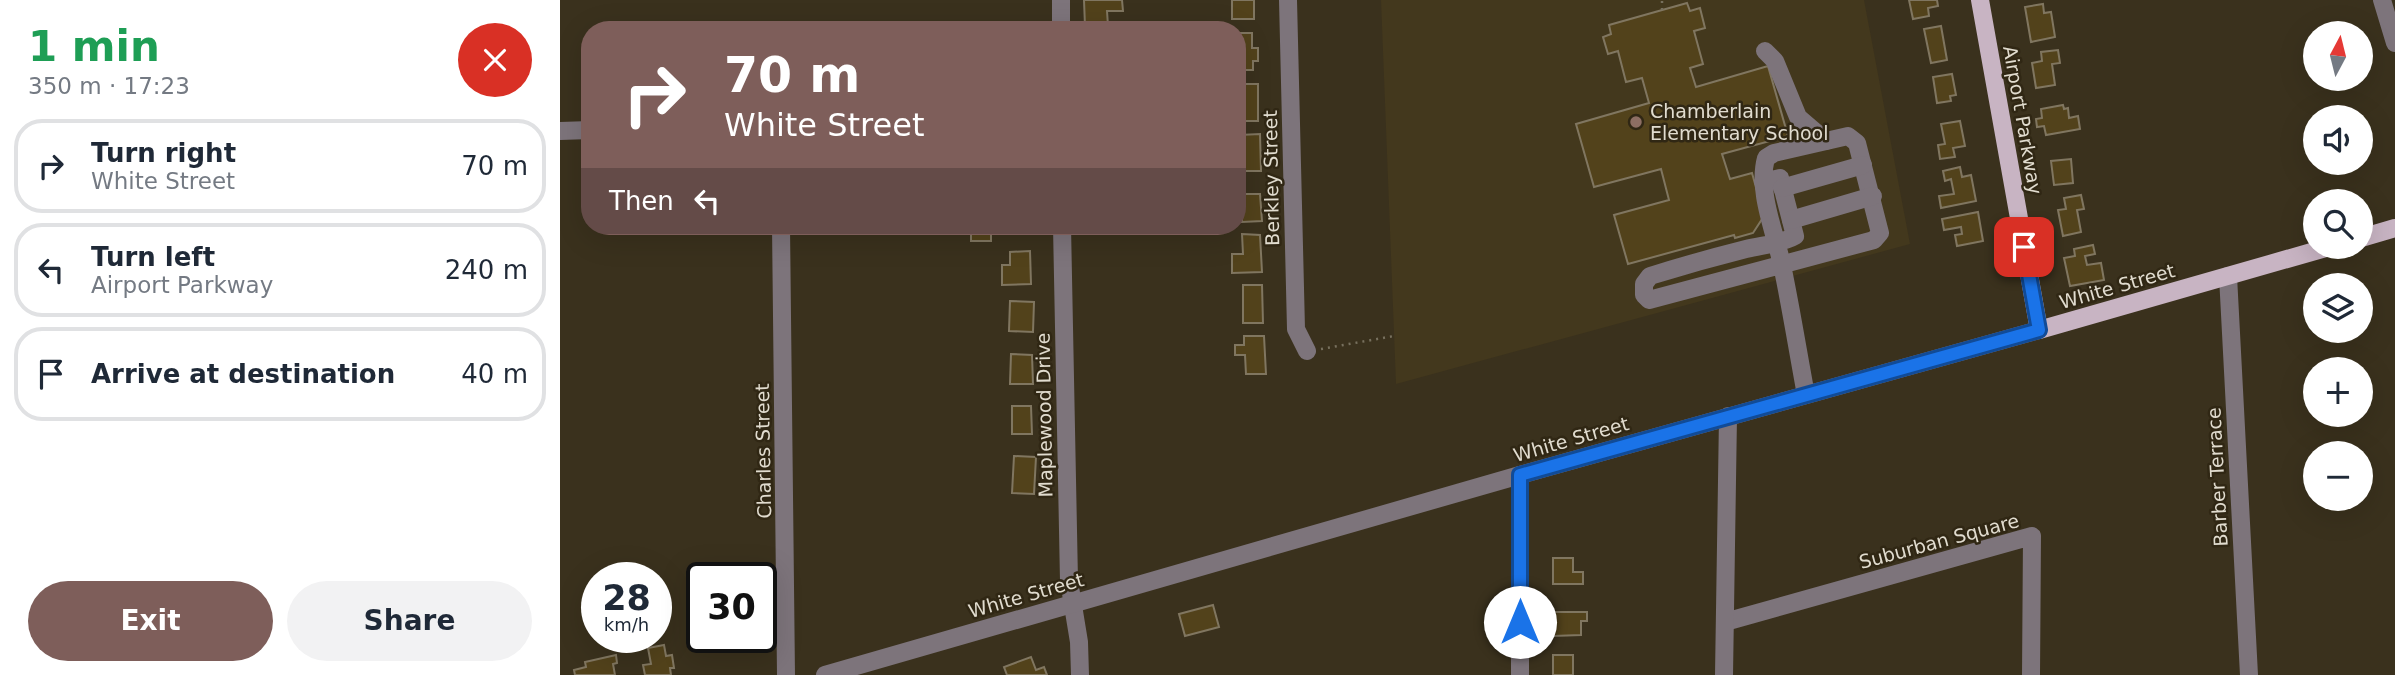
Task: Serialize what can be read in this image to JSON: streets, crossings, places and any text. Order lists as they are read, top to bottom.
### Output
{
  "streets": {
    "main road": ["Airport Parkway", "White Street"],
    "street": [
      "Berkley Street",
      "Maplewood Drive",
      "Charles Street",
      "Barber Terrace",
      "Suburban Square"
    ]
  },
  "crossings": [
    ["Airport Parkway", "White Street"],
    ["White Street", "Maplewood Drive"],
    ["White Street", "Barber Terrace"]
  ],
  "places": ["Chamberlain Elementary School"],
  "north": "top",
  "page": {
    "heading": ["1 min", "350 m · 17:23"],
    "map_buttons": ["+", "−"],
    "turn": ["70 m", "White Street"],
    "list": [
      {
        "name": "Turn right",
        "note": "White Street",
        "value": "70 m"
      },
      {
        "name": "Turn left",
        "note": "Airport Parkway",
        "value": "240 m"
      },
      {
        "name": "Arrive at destination",
        "value": "40 m"
      }
    ],
    "then": "Then",
    "speed": "28 km/h",
    "limit": "30",
    "buttons": ["Exit", "Share"]
  }
}
